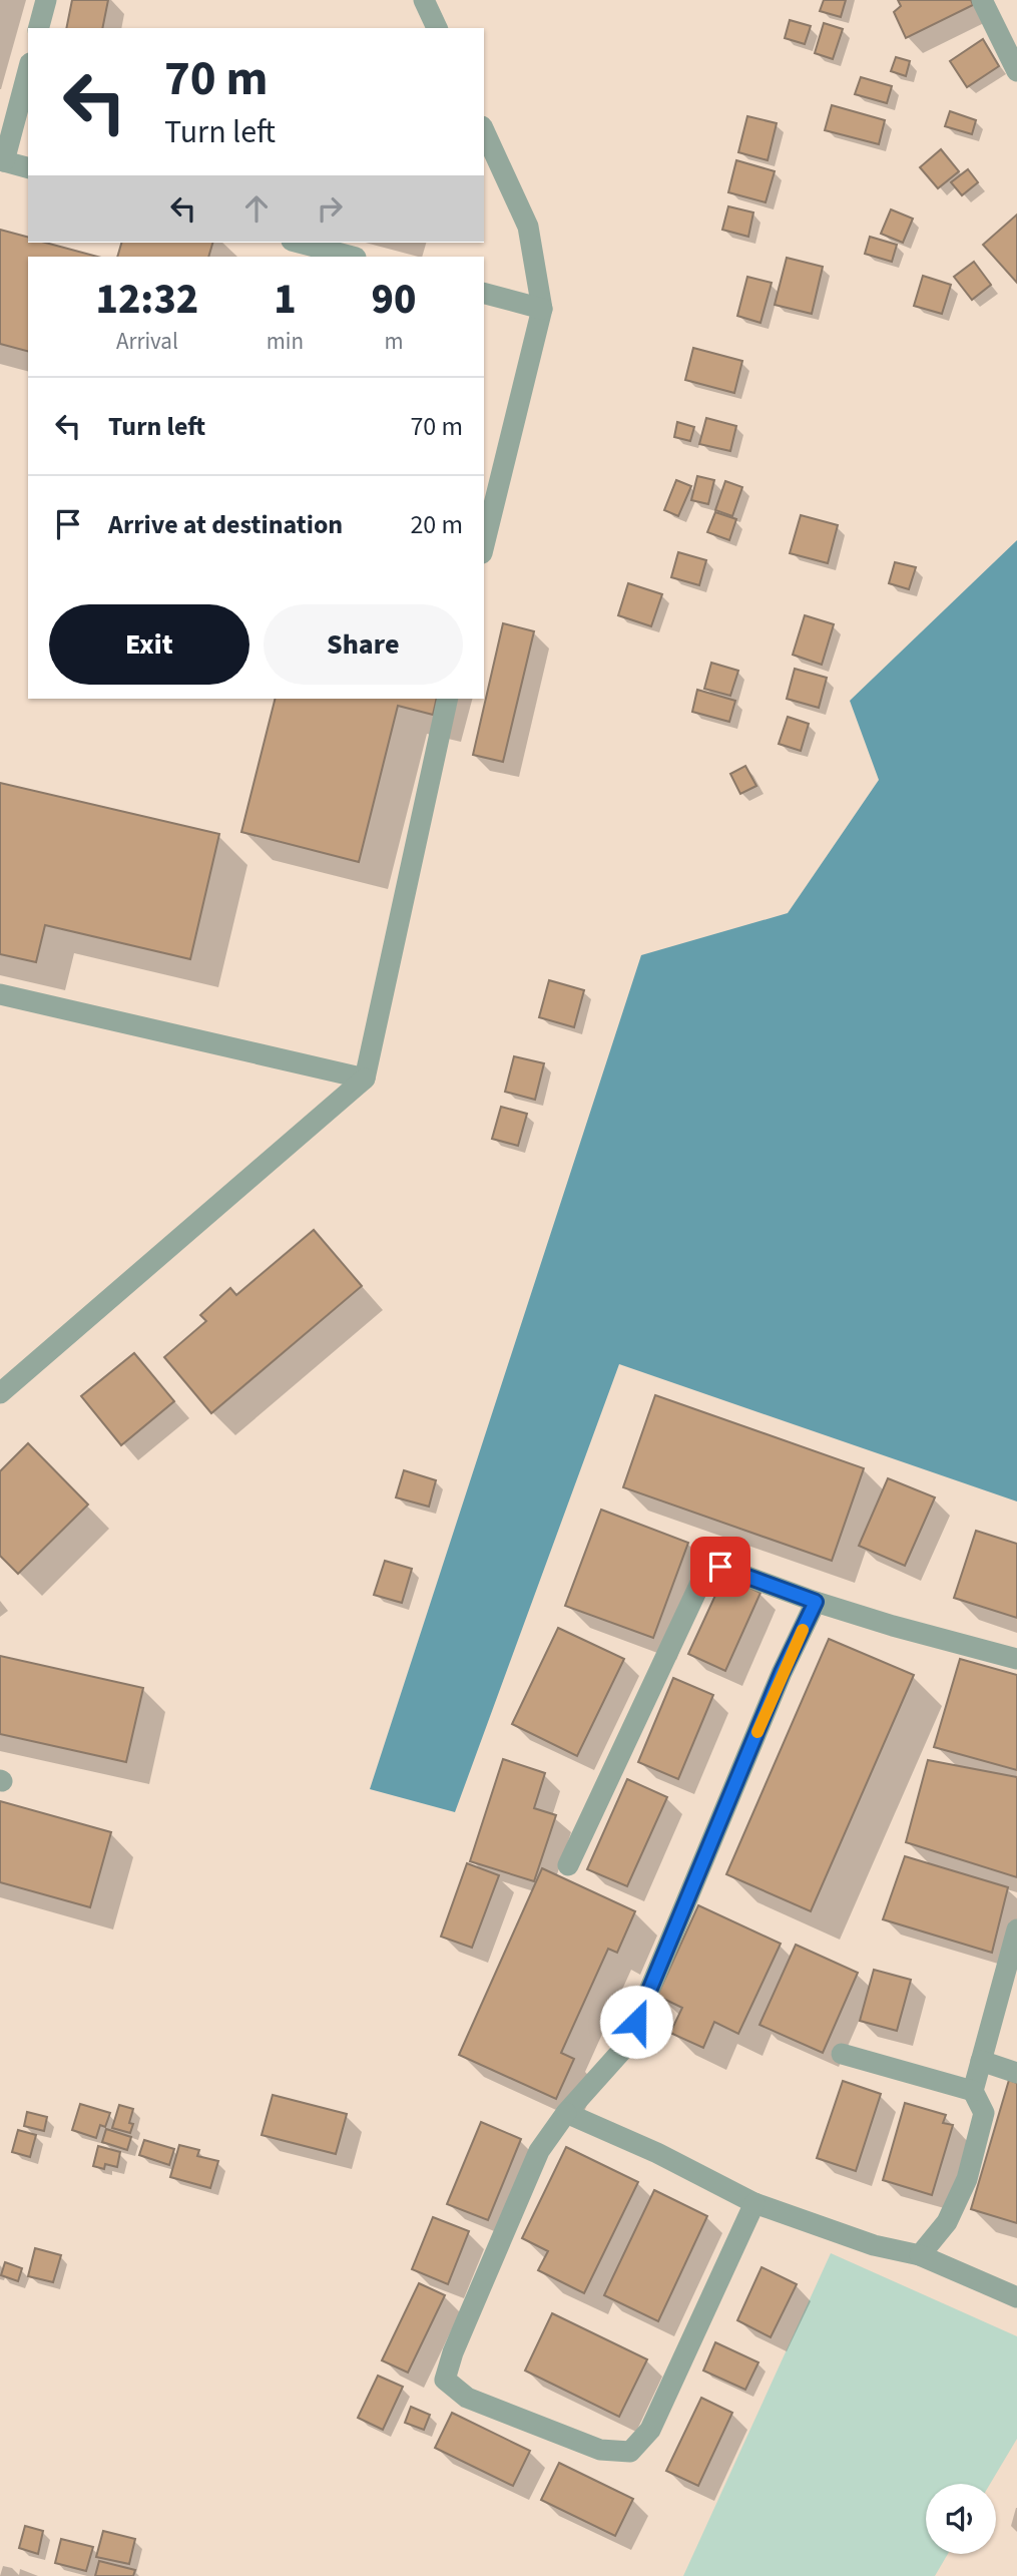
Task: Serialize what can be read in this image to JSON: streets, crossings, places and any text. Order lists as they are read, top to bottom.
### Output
{
  "page": {
    "turn": ["70 m", "Turn left"],
    "eta": [
      "12:32",
      "Arrival",
      "1",
      "min",
      "90",
      "m"
    ],
    "list": [
      {
        "name": "Turn left",
        "value": "70 m"
      },
      {
        "name": "Arrive at destination",
        "value": "20 m"
      }
    ],
    "buttons": ["Exit", "Share"]
  }
}
